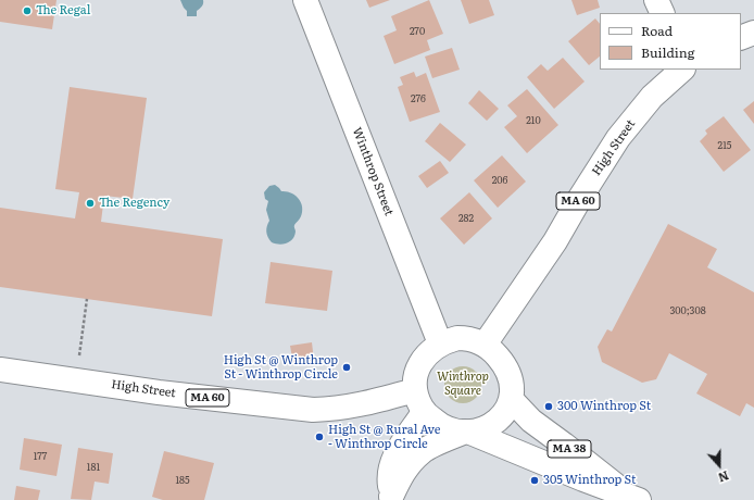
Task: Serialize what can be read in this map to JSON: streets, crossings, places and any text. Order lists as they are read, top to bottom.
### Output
{
  "streets": {
    "main road": [
      "High Street",
      "Winthrop Street",
      "MA 60",
      "MA 38"
    ]
  },
  "crossings": [
    ["High Street", "Winthrop Street"],
    ["High Street", "MA 38"],
    ["Winthrop Street", "MA 38"]
  ],
  "parks": ["Winthrop Square"],
  "places": [
    "The Regal",
    "The Regency",
    "High St @ Winthrop St - Winthrop Circle",
    "300 Winthrop St",
    "High St @ Rural Ave - Winthrop Circle",
    "305 Winthrop St"
  ],
  "house_numbers": [
    "270",
    "276",
    "210",
    "215",
    "206",
    "282",
    "300;308",
    "177",
    "181",
    "185"
  ],
  "legend": ["Road", "Building"],
  "north": "bottom"
}
